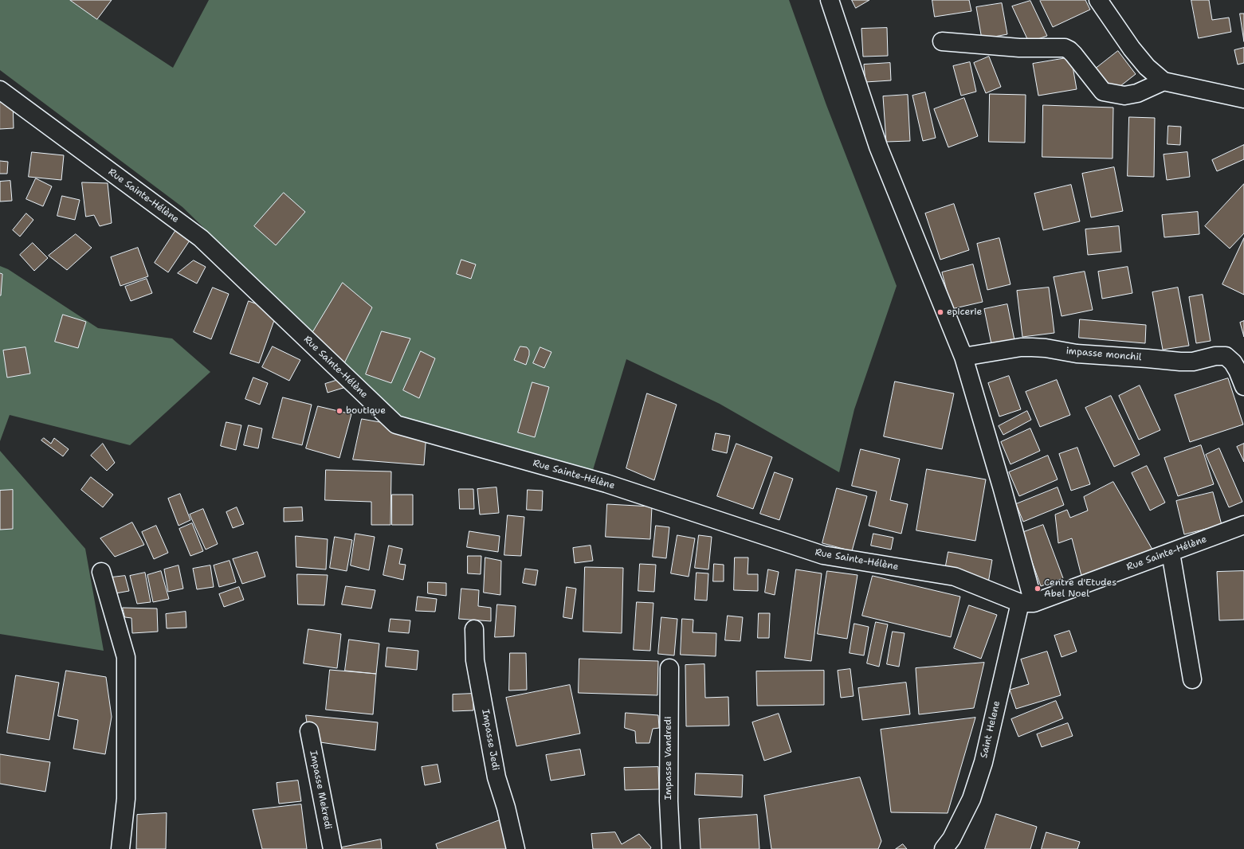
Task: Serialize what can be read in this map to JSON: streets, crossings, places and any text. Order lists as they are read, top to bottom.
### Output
{
  "streets": {
    "street": [
      "Rue Sainte-Hélène",
      "impasse monchil",
      "Saint Helene",
      "Impasse Jedi",
      "Impasse Vandredi",
      "Impasse Mekredi"
    ]
  },
  "crossings": [
    ["Rue Sainte-Hélène", "Saint Helene"]
  ],
  "places": ["epicerie", "boutique", "Centre d'Etudes Abel Noel"]
}
